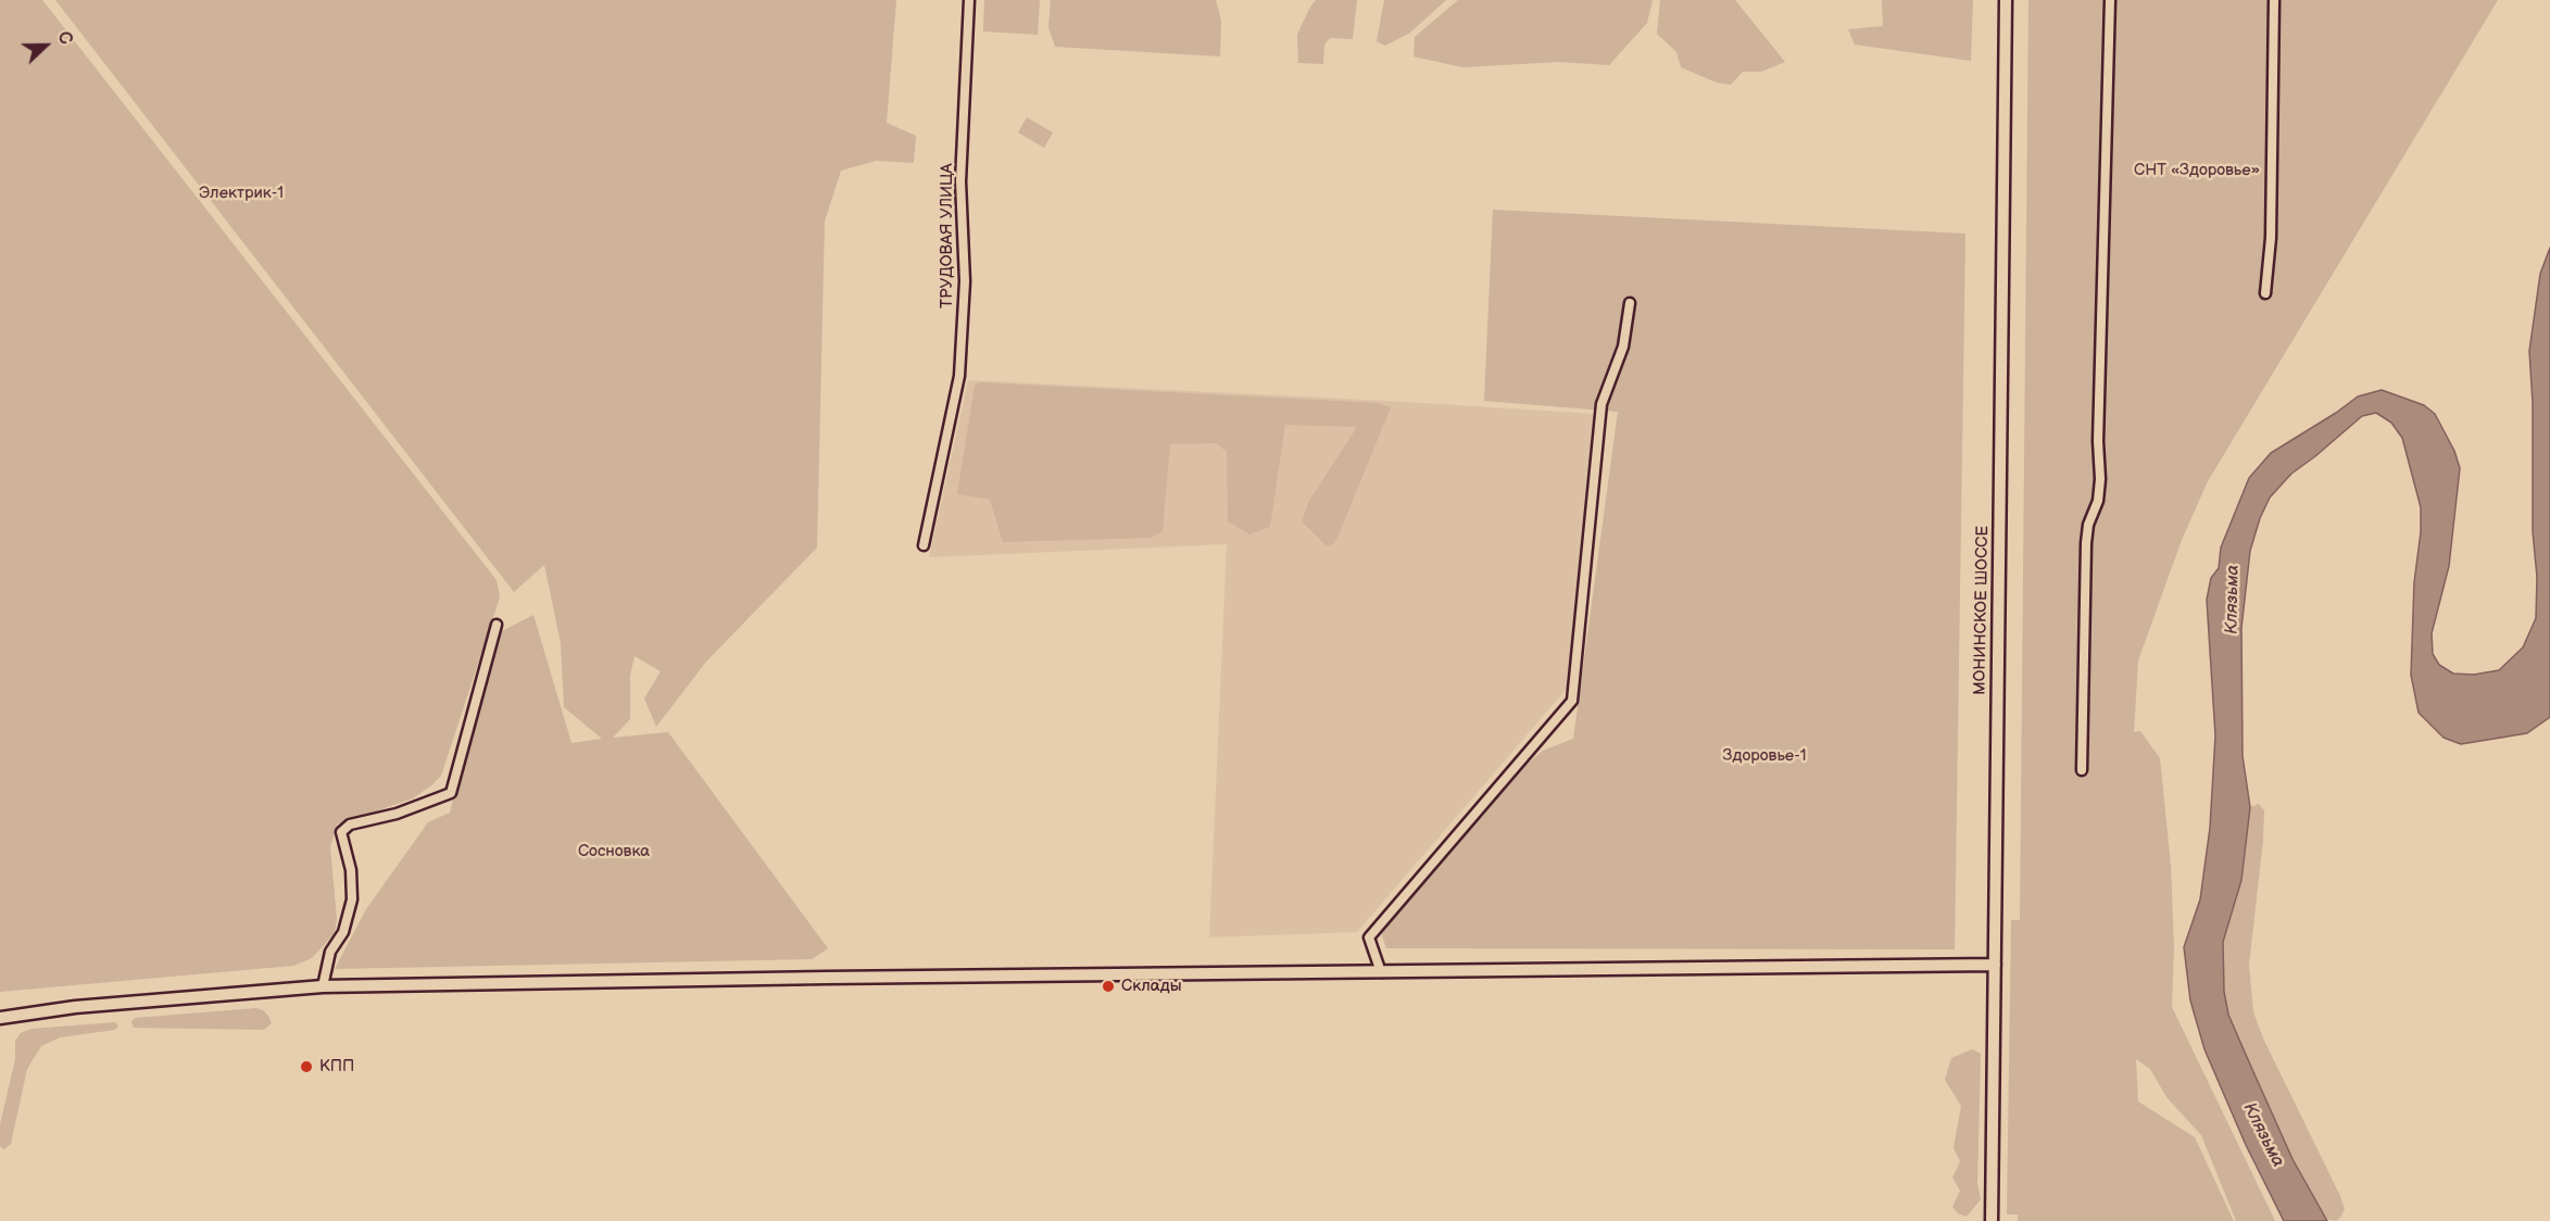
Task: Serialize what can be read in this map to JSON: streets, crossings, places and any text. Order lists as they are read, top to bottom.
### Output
{
  "streets": {
    "main road": ["МОНИНСКОЕ ШОССЕ"],
    "street": ["ТРУДОВАЯ УЛИЦА"]
  },
  "water": ["Клязьма"],
  "parks": [
    "СНТ «Здоровье»",
    "Электрик-1",
    "Здоровье-1",
    "Сосновка"
  ],
  "places": ["Склады", "КПП"],
  "north": "right"
}
